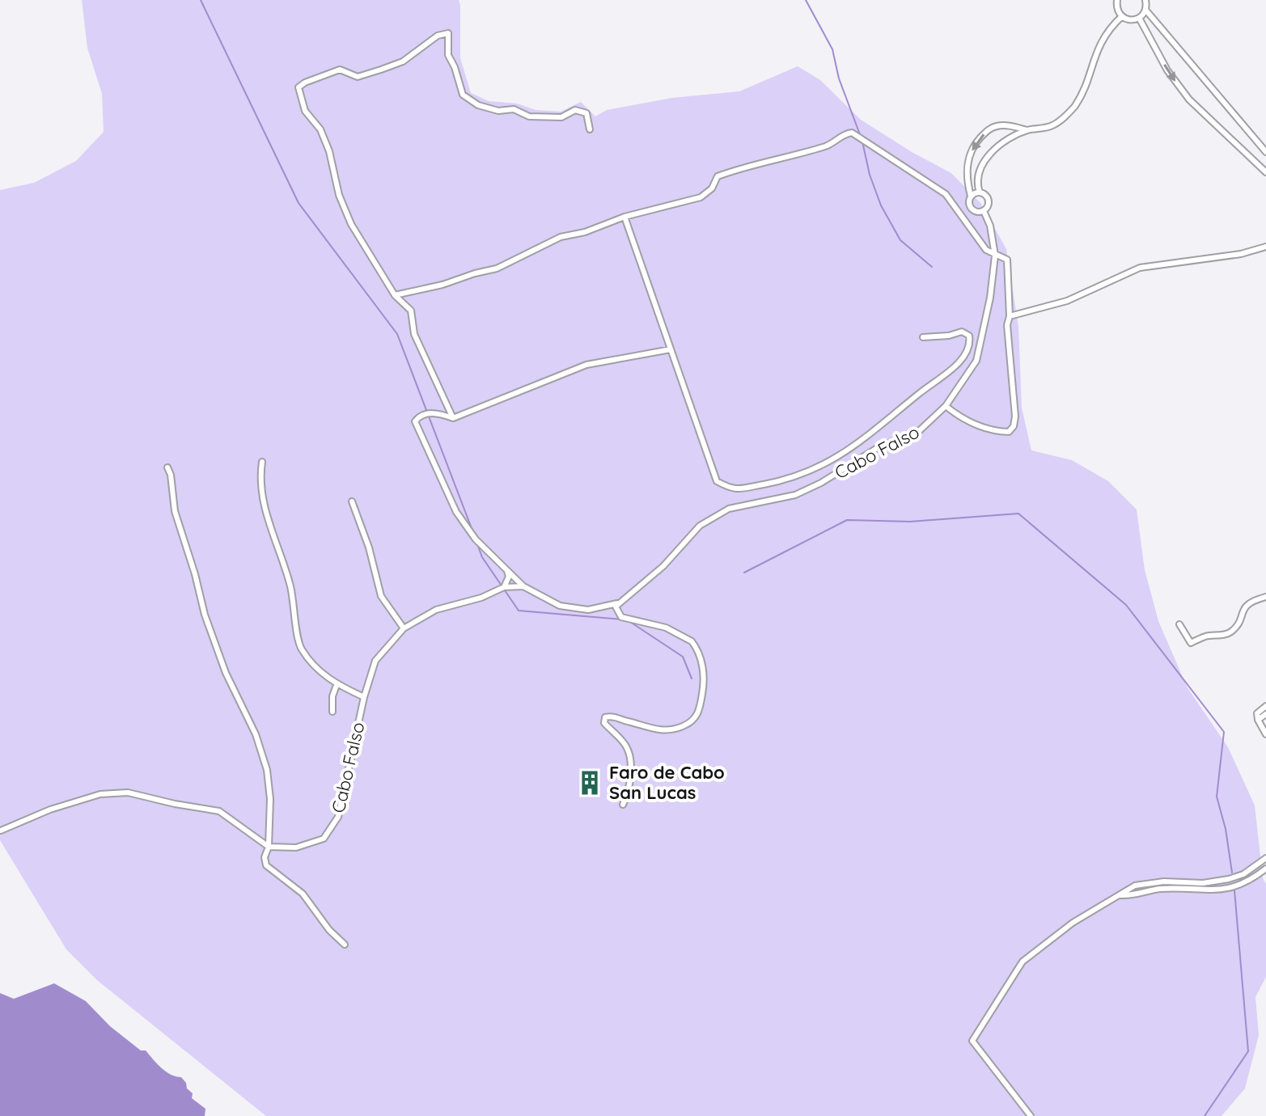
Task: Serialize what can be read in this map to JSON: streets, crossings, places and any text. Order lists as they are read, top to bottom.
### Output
{
  "streets": {
    "street": ["Cabo Falso"]
  },
  "places": {
    "building": ["Faro de Cabo San Lucas"]
  }
}
